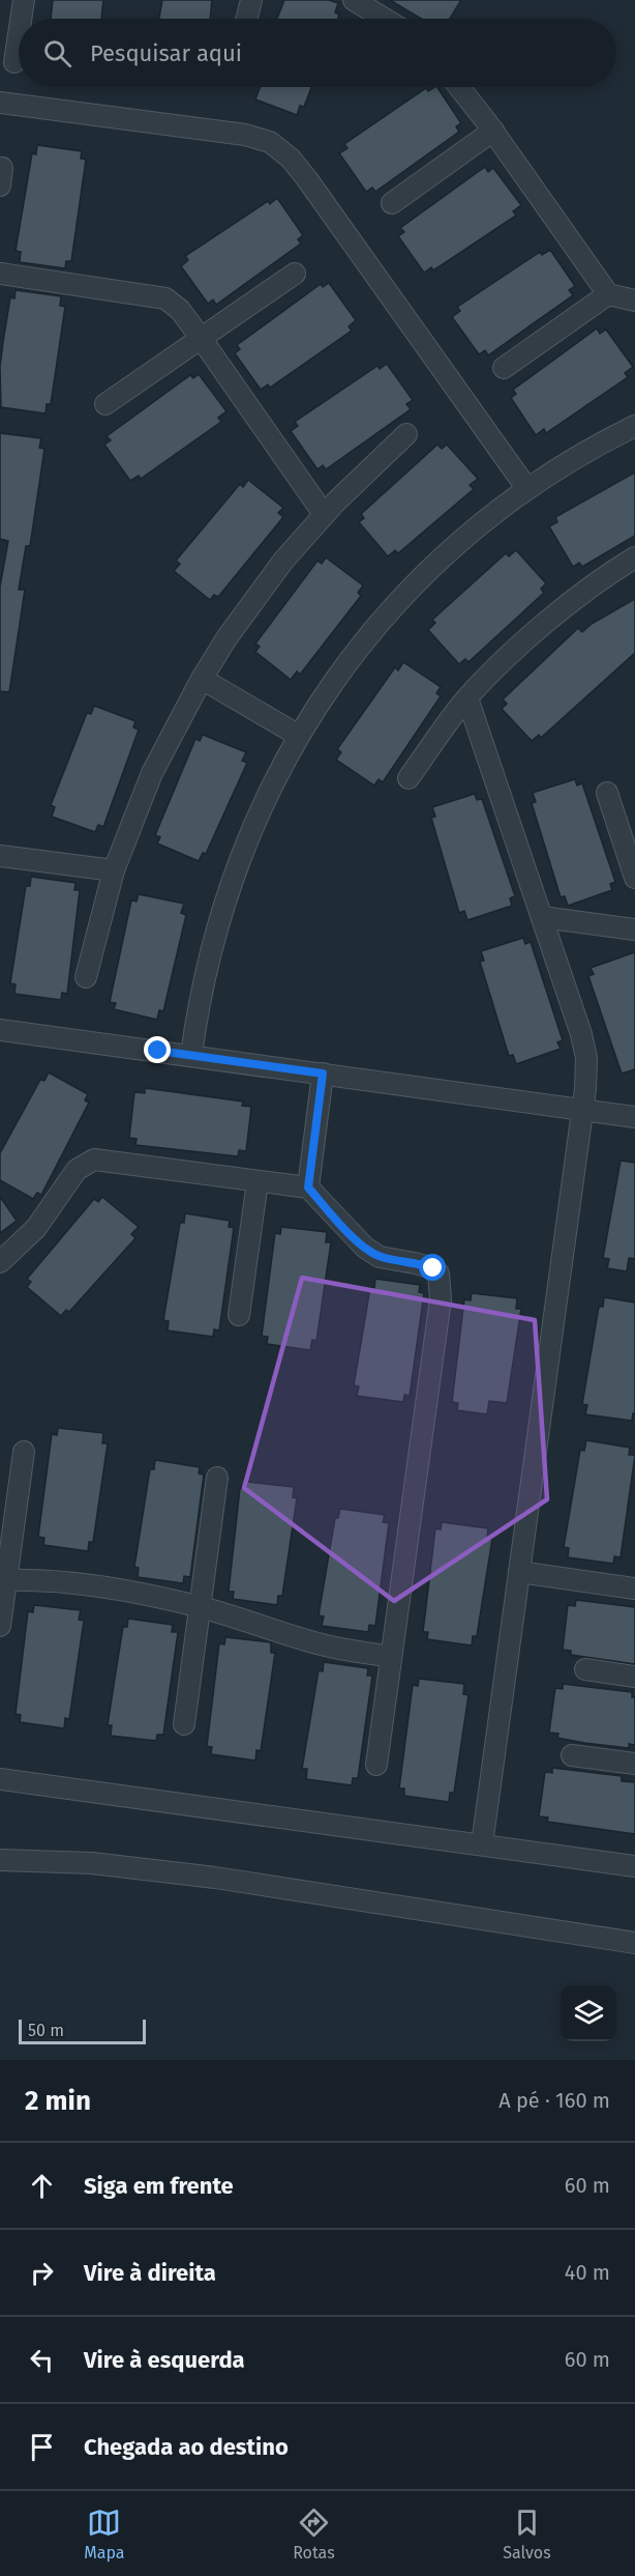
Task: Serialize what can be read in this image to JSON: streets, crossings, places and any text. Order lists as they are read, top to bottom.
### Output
{
  "scale_bar": "50 m",
  "page": {
    "search": "Pesquisar aqui",
    "scale": "50 m",
    "heading": ["2 min", "A pé · 160 m"],
    "list": [
      ["Siga em frente", "60 m"],
      ["Vire à direita", "40 m"],
      ["Vire à esquerda", "60 m"],
      "Chegada ao destino"
    ],
    "nav": ["Mapa", "Rotas", "Salvos"]
  }
}
